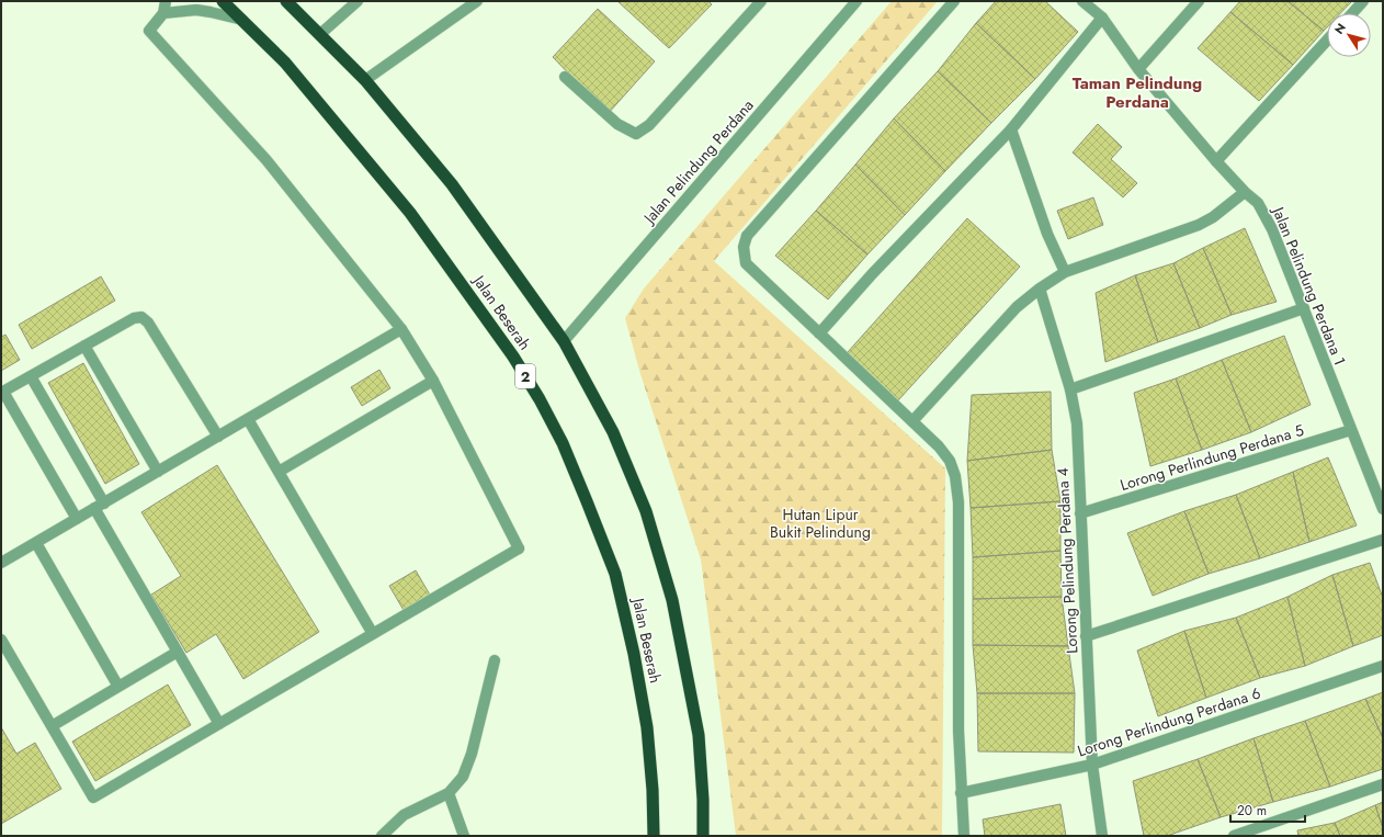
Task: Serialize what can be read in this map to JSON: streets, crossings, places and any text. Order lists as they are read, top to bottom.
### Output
{
  "streets": {
    "highway": ["Jalan Beserah", "2"],
    "street": [
      "Jalan Pelindung Perdana",
      "Jalan Pelindung Perdana 1",
      "Lorong Perlindung Perdana 5",
      "Lorong Pelindung Perdana 4",
      "Lorong Perlindung Perdana 6"
    ]
  },
  "crossings": [
    ["Jalan Pelindung Perdana 1", "Lorong Perlindung Perdana 5"],
    ["Lorong Perlindung Perdana 5", "Lorong Pelindung Perdana 4"],
    ["Lorong Pelindung Perdana 4", "Lorong Perlindung Perdana 6"]
  ],
  "districts": ["Taman Pelindung Perdana"],
  "parks": ["Hutan Lipur Bukit Pelindung"],
  "scale_bar": "20 m",
  "north": "top left"
}
